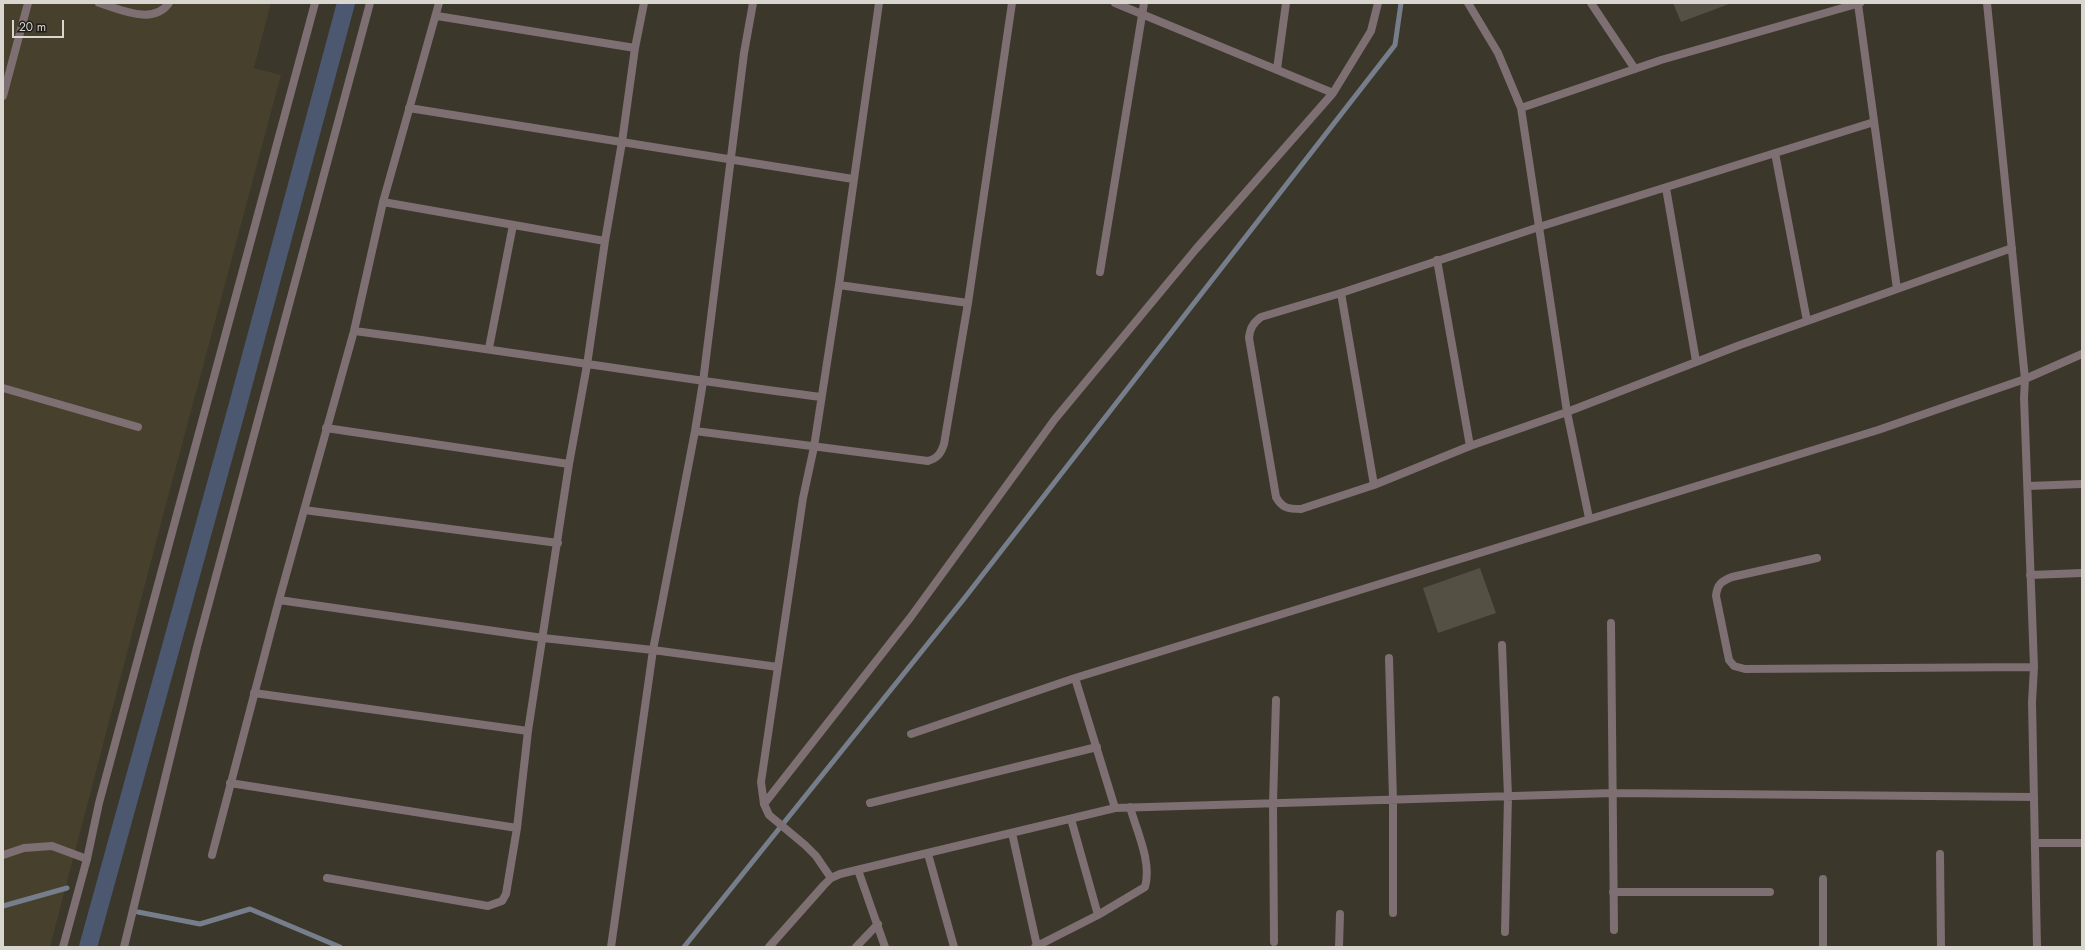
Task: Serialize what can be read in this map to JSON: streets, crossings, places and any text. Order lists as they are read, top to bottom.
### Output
{
  "scale_bar": "20 m"
}
